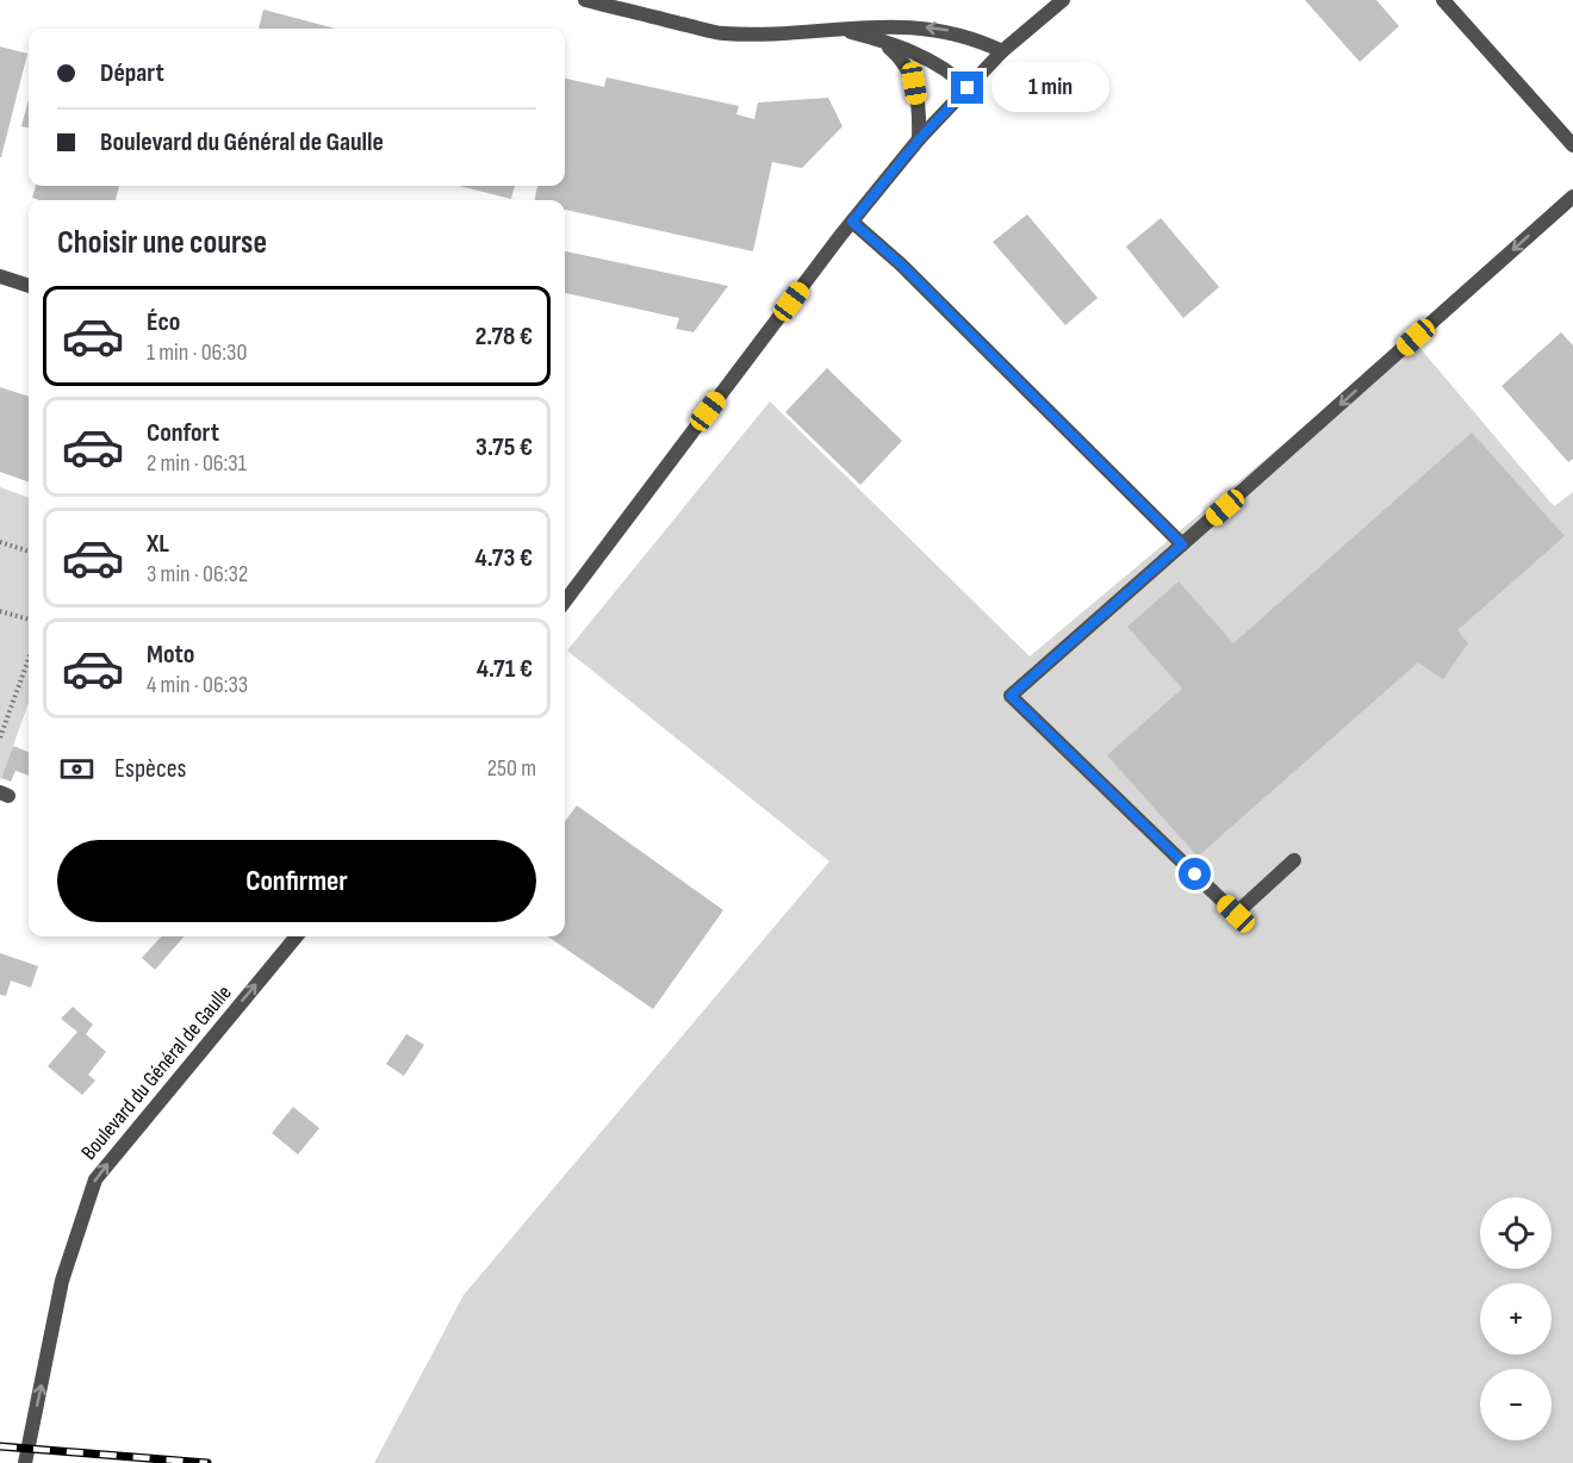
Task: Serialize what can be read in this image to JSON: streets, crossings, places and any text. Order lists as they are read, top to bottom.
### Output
{
  "streets": {
    "street": ["Boulevard du Général de Gaulle"]
  },
  "one_way": ["Boulevard du Général de Gaulle"],
  "page": {
    "banner": ["Départ", "Boulevard du Général de Gaulle"],
    "bubble": "1 min",
    "heading": "Choisir une course",
    "list": [
      {
        "name": "Éco",
        "note": "1 min · 06:30",
        "value": "2.78 €"
      },
      {
        "name": "Confort",
        "note": "2 min · 06:31",
        "value": "3.75 €"
      },
      {
        "name": "XL",
        "note": "3 min · 06:32",
        "value": "4.73 €"
      },
      {
        "name": "Moto",
        "note": "4 min · 06:33",
        "value": "4.71 €"
      }
    ],
    "pay": ["Espèces", "250 m"],
    "buttons": "Confirmer",
    "map_buttons": ["+", "−"]
  }
}
